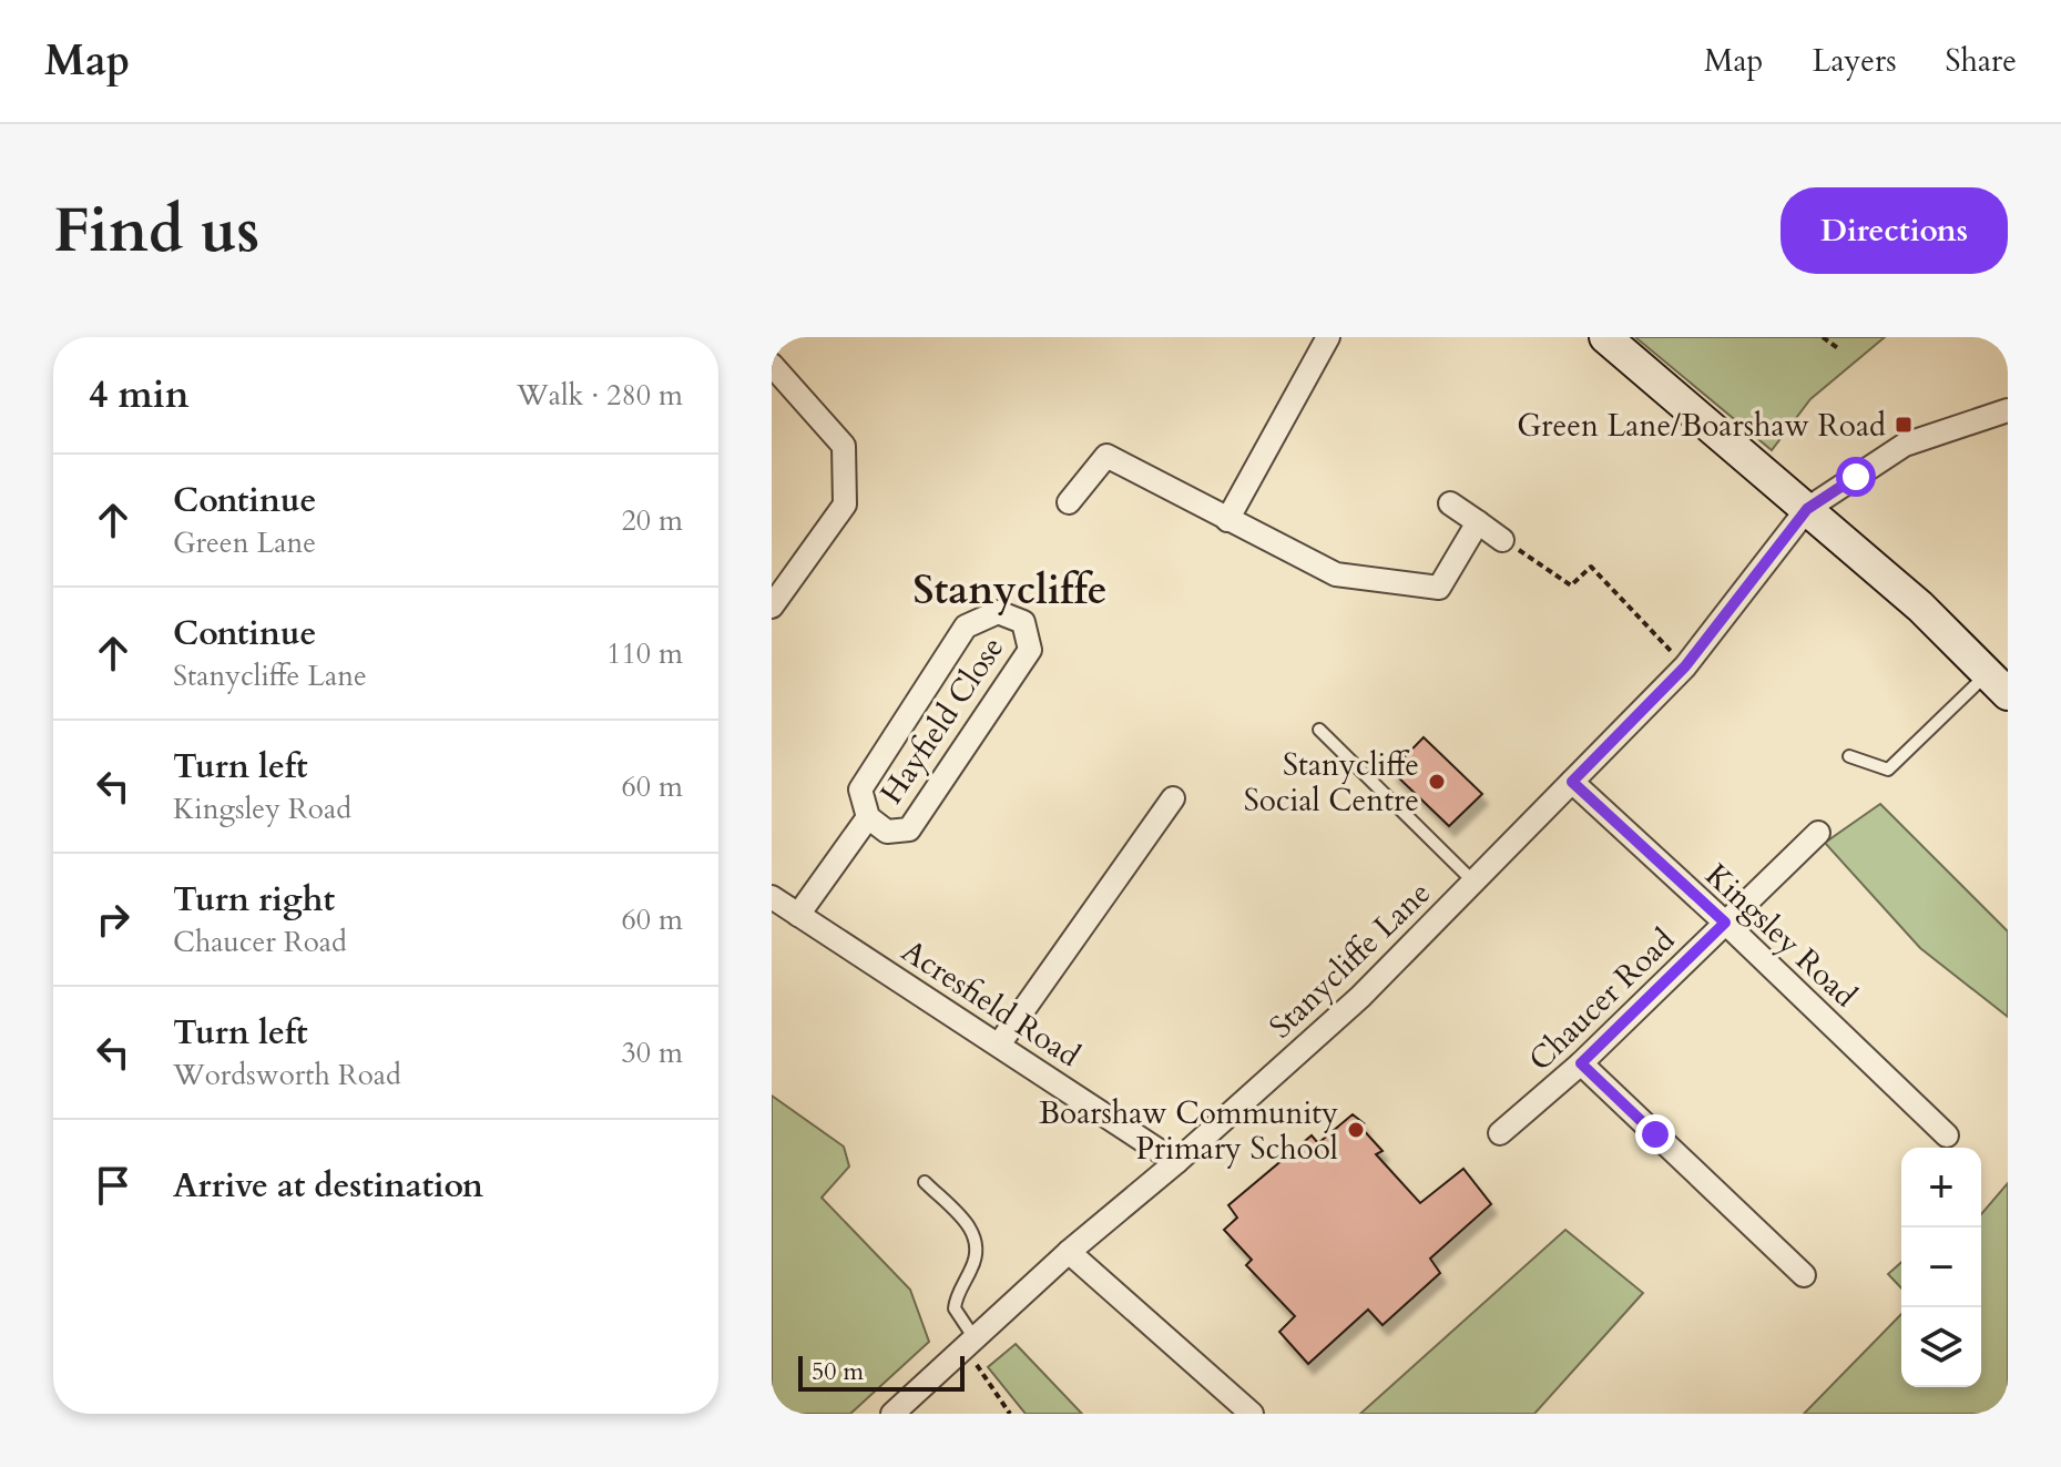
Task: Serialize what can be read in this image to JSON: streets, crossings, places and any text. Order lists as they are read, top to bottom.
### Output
{
  "streets": {
    "street": [
      "Hayfield Close",
      "Kingsley Road",
      "Stanycliffe Lane",
      "Chaucer Road",
      "Acresfield Road"
    ]
  },
  "crossings": [
    ["Hayfield Close", "Acresfield Road"],
    ["Kingsley Road", "Stanycliffe Lane"],
    ["Kingsley Road", "Chaucer Road"],
    ["Stanycliffe Lane", "Acresfield Road"]
  ],
  "districts": ["Stanycliffe"],
  "places": {
    "transit": ["Green Lane/Boarshaw Road"],
    "other": ["Stanycliffe Social Centre", "Boarshaw Community Primary School"]
  },
  "scale_bar": "50 m",
  "page": {
    "header": "Map",
    "nav": ["Map", "Layers", "Share"],
    "buttons": "Directions",
    "title": "Find us",
    "heading": ["4 min", "Walk · 280 m"],
    "list": [
      ["Continue", "Green Lane", "20 m"],
      ["Continue", "Stanycliffe Lane", "110 m"],
      ["Turn left", "Kingsley Road", "60 m"],
      ["Turn right", "Chaucer Road", "60 m"],
      ["Turn left", "Wordsworth Road", "30 m"],
      "Arrive at destination"
    ],
    "map_buttons": ["+", "−"],
    "scale": "50 m"
  }
}
